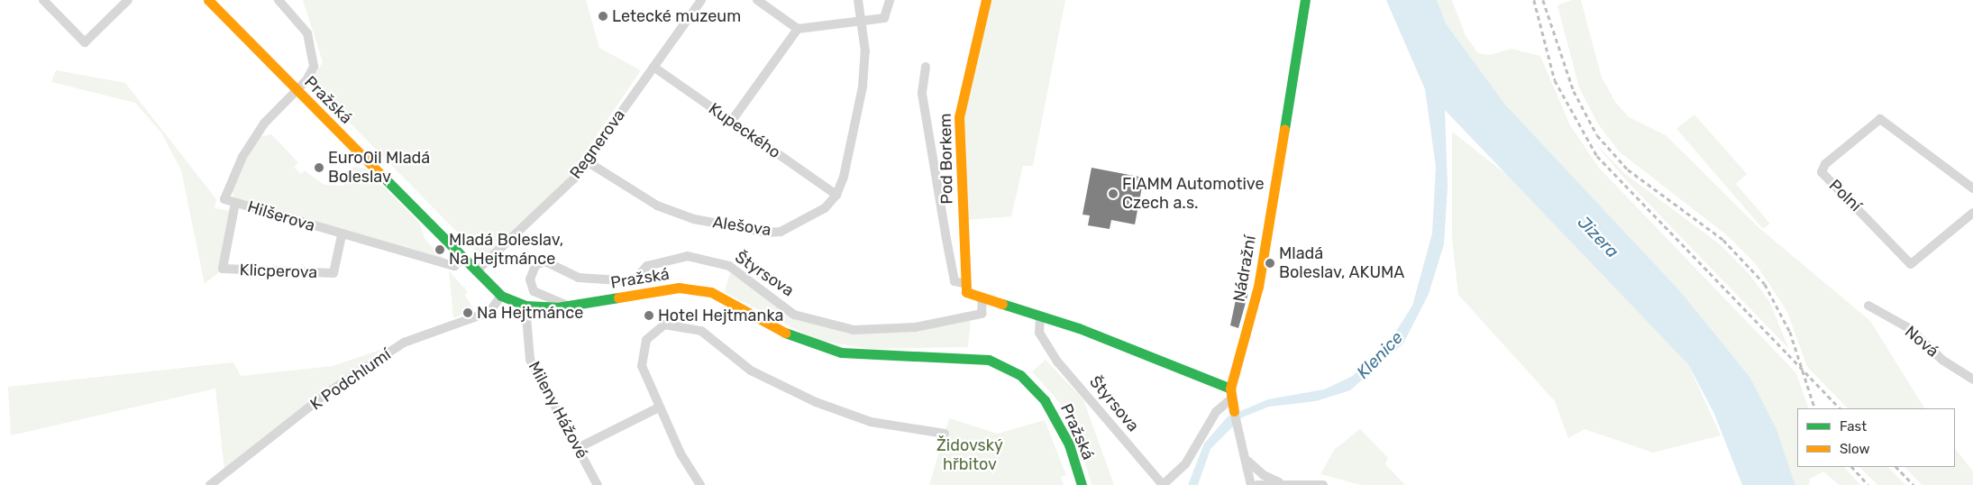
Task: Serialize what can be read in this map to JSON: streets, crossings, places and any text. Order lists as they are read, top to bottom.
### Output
{
  "streets": {
    "street": [
      "Pražská",
      "Kupeckého",
      "Regnerova",
      "Pod Borkem",
      "Polní",
      "Hilšerova",
      "Alešova",
      "Nádražní",
      "Klicperova",
      "Štyrsova",
      "Nová",
      "K Podchlumí",
      "Mileny Hážové"
    ]
  },
  "crossings": [
    ["Pražská", "Regnerova"],
    ["Pražská", "Hilšerova"],
    ["Pražská", "Štyrsova"],
    ["Pražská", "K Podchlumí"],
    ["Pražská", "Mileny Hážové"],
    ["Kupeckého", "Regnerova"],
    ["Kupeckého", "Alešova"],
    ["Regnerova", "Alešova"],
    ["Hilšerova", "Klicperova"],
    ["Nádražní", "Štyrsova"]
  ],
  "water": ["Jizera", "Klenice"],
  "parks": ["Židovský hřbitov"],
  "places": [
    "Letecké muzeum",
    "EuroOil Mladá Boleslav",
    "FIAMM Automotive Czech a.s.",
    "Mladá Boleslav, Na Hejtmánce",
    "Mladá Boleslav, AKUMA",
    "Na Hejtmánce",
    "Hotel Hejtmanka"
  ],
  "legend": ["Fast", "Slow"]
}
